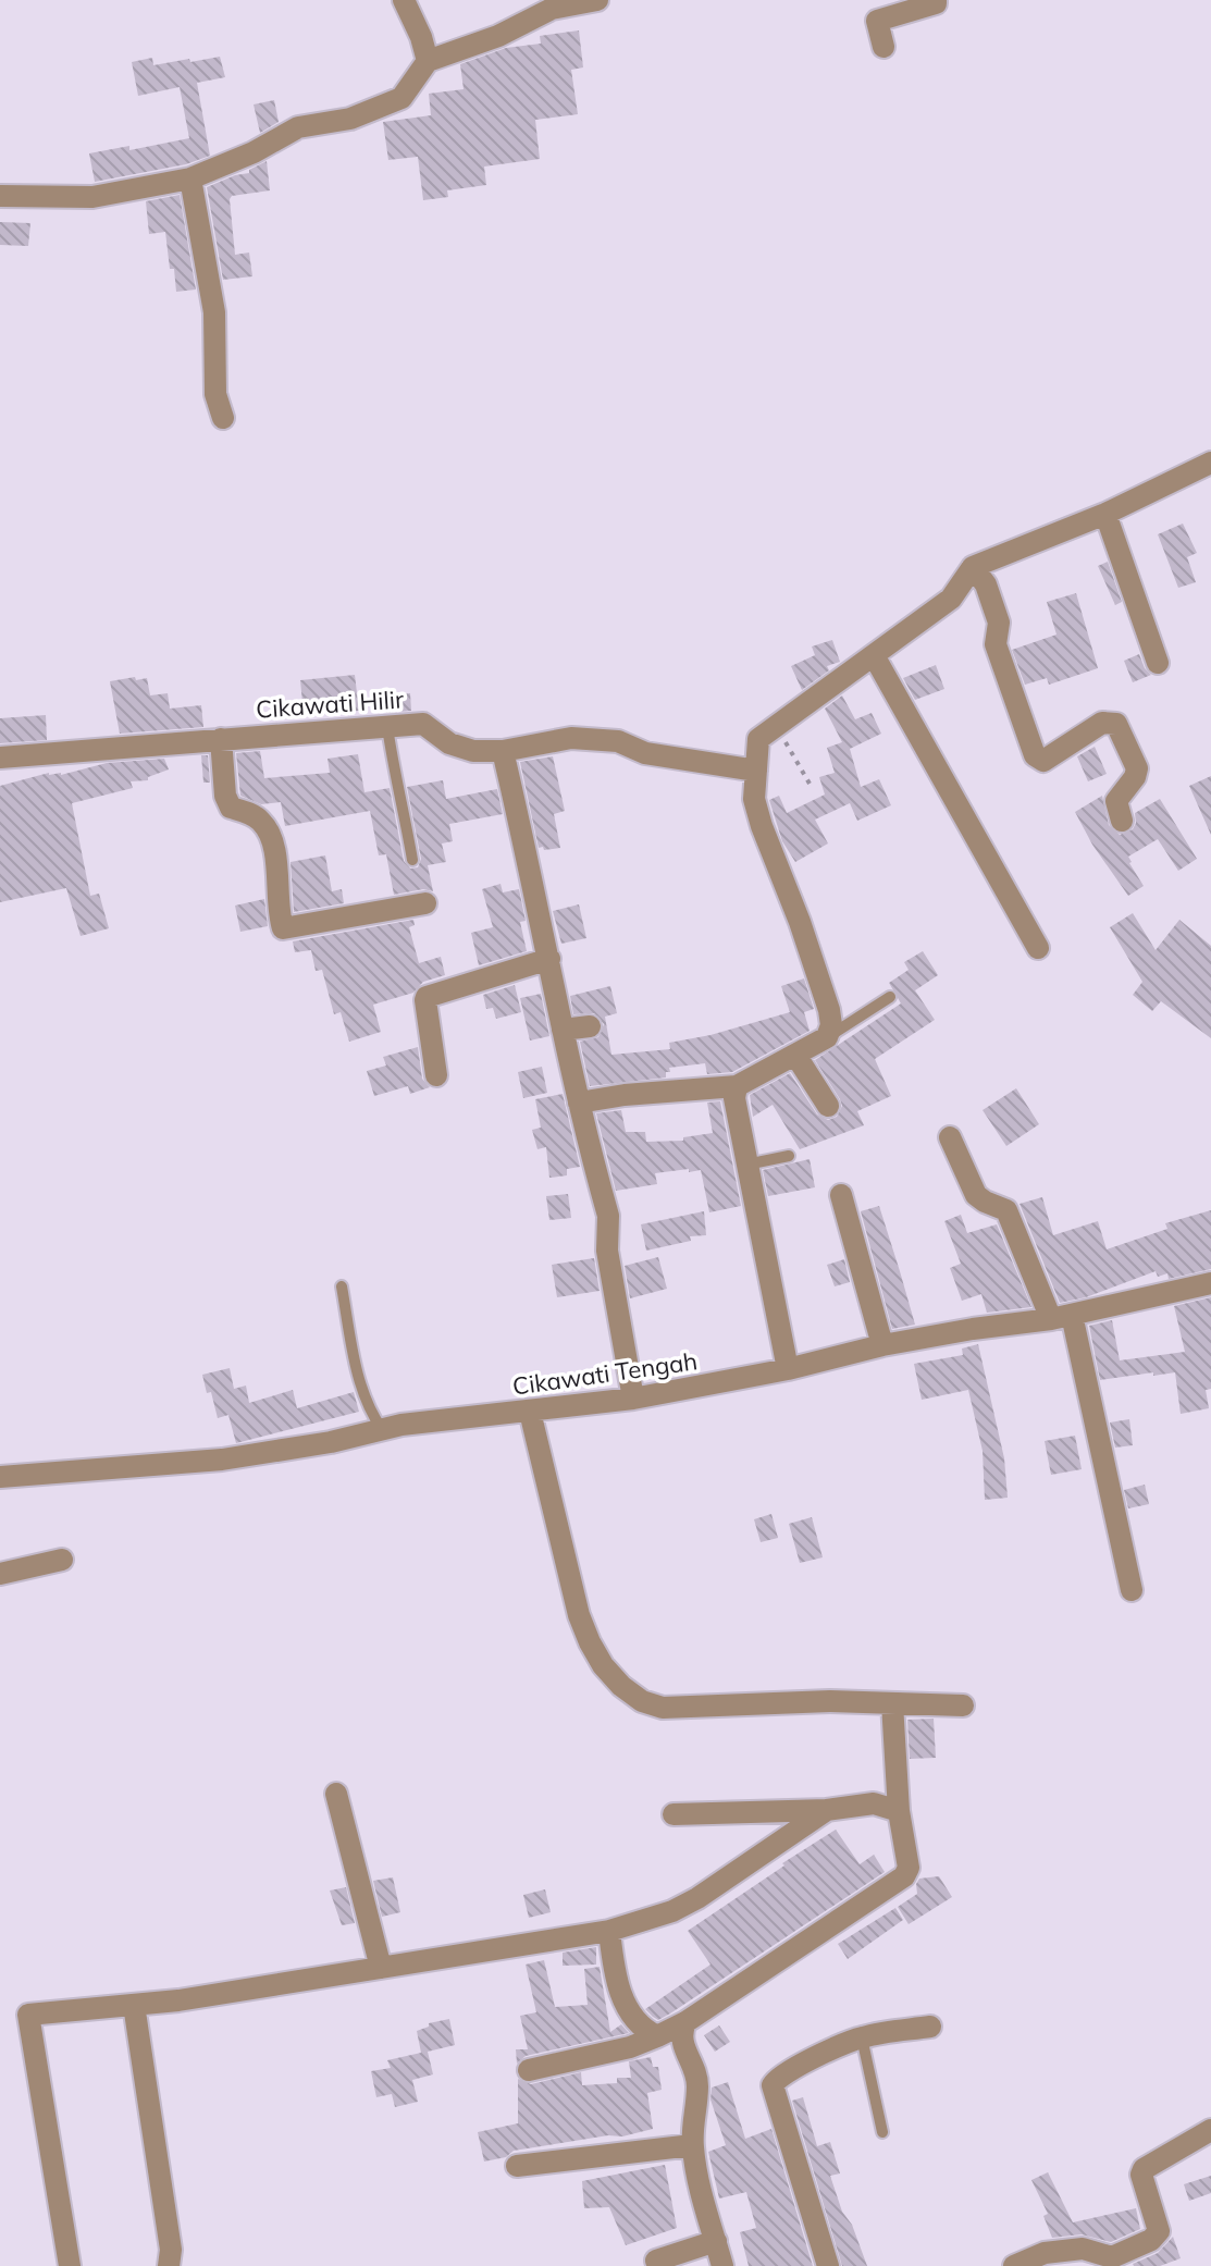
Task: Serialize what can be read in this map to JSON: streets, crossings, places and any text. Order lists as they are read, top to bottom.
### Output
{
  "streets": {
    "street": ["Cikawati Hilir", "Cikawati Tengah"]
  }
}
